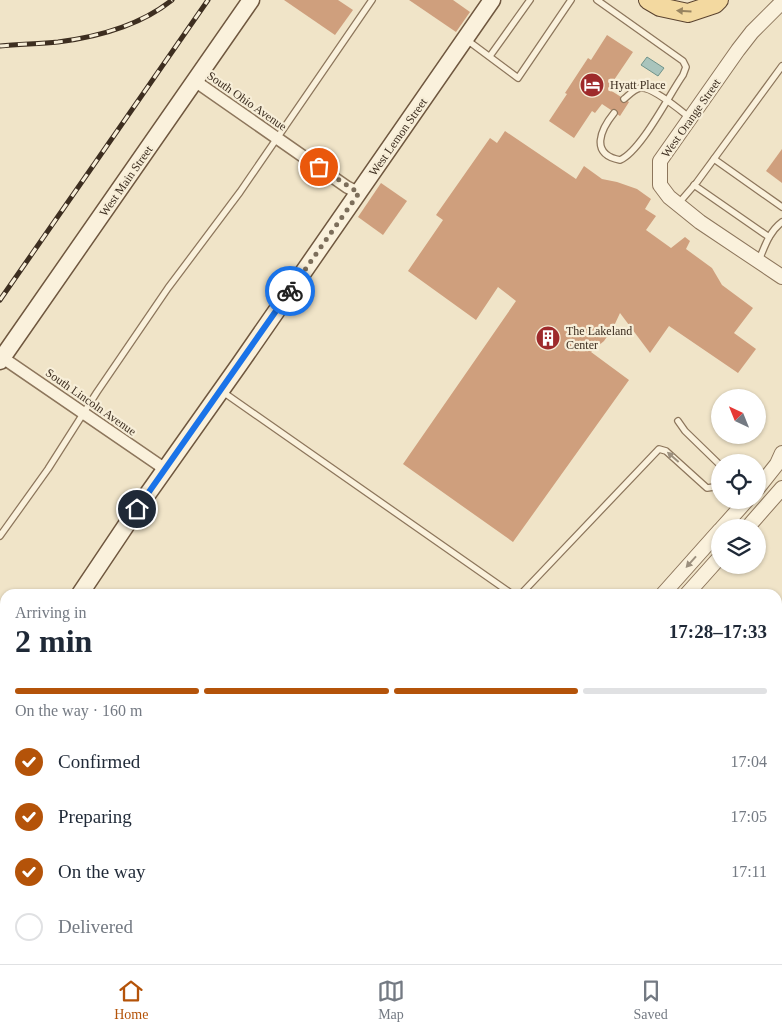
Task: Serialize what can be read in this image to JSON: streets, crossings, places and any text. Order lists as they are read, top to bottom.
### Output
{
  "streets": {
    "main road": ["West Lemon Street", "West Main Street"],
    "street": ["South Ohio Avenue", "West Orange Street", "South Lincoln Avenue"]
  },
  "crossings": [
    ["South Ohio Avenue", "West Lemon Street"],
    ["South Ohio Avenue", "West Main Street"],
    ["West Lemon Street", "South Lincoln Avenue"],
    ["West Main Street", "South Lincoln Avenue"]
  ],
  "places": {
    "hotel": ["Hyatt Place"],
    "building": ["The Lakeland Center"]
  },
  "north": "top left",
  "page": {
    "heading": ["2 min", "Arriving in", "17:28–17:33"],
    "bar": "On the way · 160 m",
    "list": [
      ["Confirmed", "17:04"],
      ["Preparing", "17:05"],
      ["On the way", "17:11"],
      "Delivered"
    ],
    "tabs": ["Home", "Map", "Saved"]
  }
}
